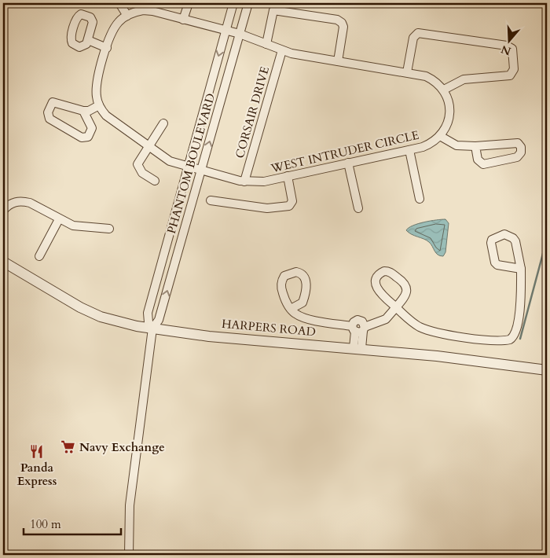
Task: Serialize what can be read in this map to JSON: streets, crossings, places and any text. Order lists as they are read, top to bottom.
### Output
{
  "streets": {
    "street": [
      "CORSAIR DRIVE",
      "WEST INTRUDER CIRCLE",
      "PHANTOM BOULEVARD",
      "HARPERS ROAD"
    ]
  },
  "crossings": [
    ["CORSAIR DRIVE", "WEST INTRUDER CIRCLE"],
    ["WEST INTRUDER CIRCLE", "PHANTOM BOULEVARD"],
    ["PHANTOM BOULEVARD", "HARPERS ROAD"]
  ],
  "places": {
    "supermarket": ["Navy Exchange"],
    "restaurant": ["Panda Express"]
  },
  "scale_bar": "100 m",
  "north": "bottom"
}
